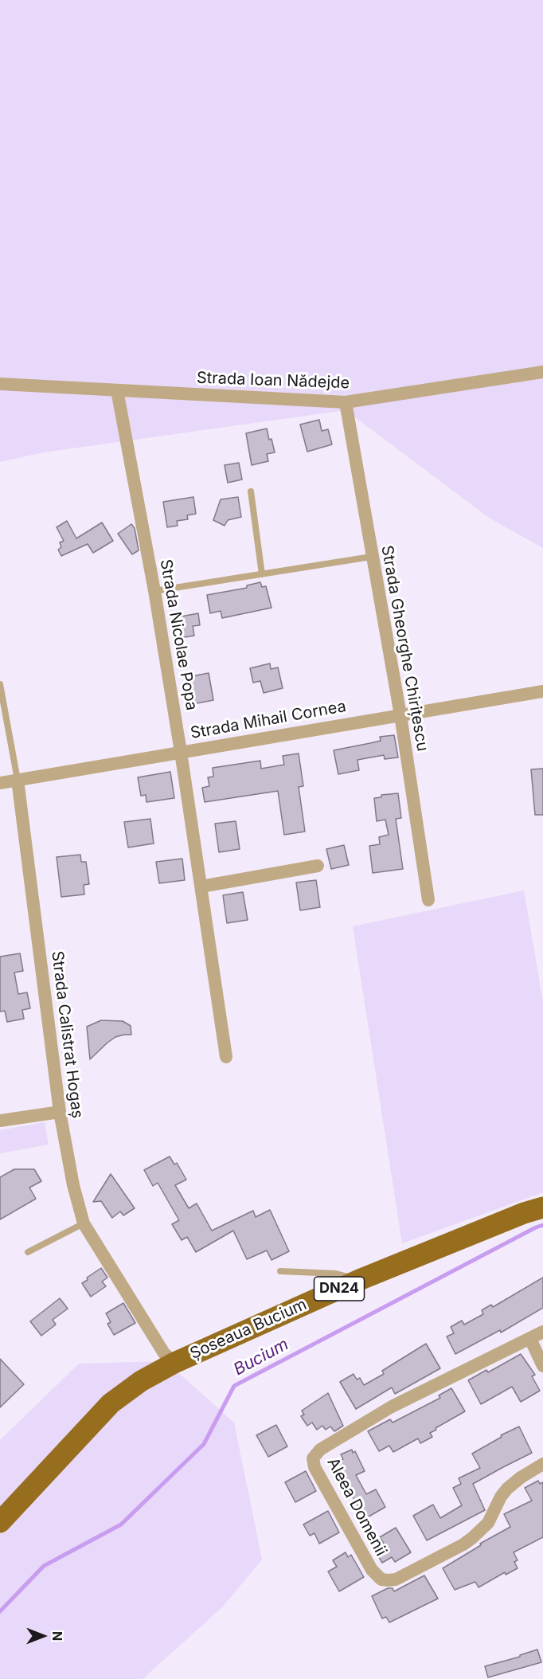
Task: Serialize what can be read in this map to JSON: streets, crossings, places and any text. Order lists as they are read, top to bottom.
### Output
{
  "streets": {
    "main road": ["DN24", "Șoseaua Bucium"],
    "street": [
      "Strada Ioan Nădejde",
      "Strada Nicolae Popa",
      "Strada Gheorghe Chirițescu",
      "Strada Mihail Cornea",
      "Strada Calistrat Hogaș",
      "Aleea Domenii"
    ]
  },
  "crossings": [
    ["Strada Ioan Nădejde", "Strada Nicolae Popa"],
    ["Strada Ioan Nădejde", "Strada Gheorghe Chirițescu"],
    ["Strada Nicolae Popa", "Strada Mihail Cornea"],
    ["Strada Gheorghe Chirițescu", "Strada Mihail Cornea"],
    ["Strada Mihail Cornea", "Strada Calistrat Hogaș"],
    ["Strada Calistrat Hogaș", "Șoseaua Bucium"]
  ],
  "water": ["Bucium"],
  "north": "right"
}
